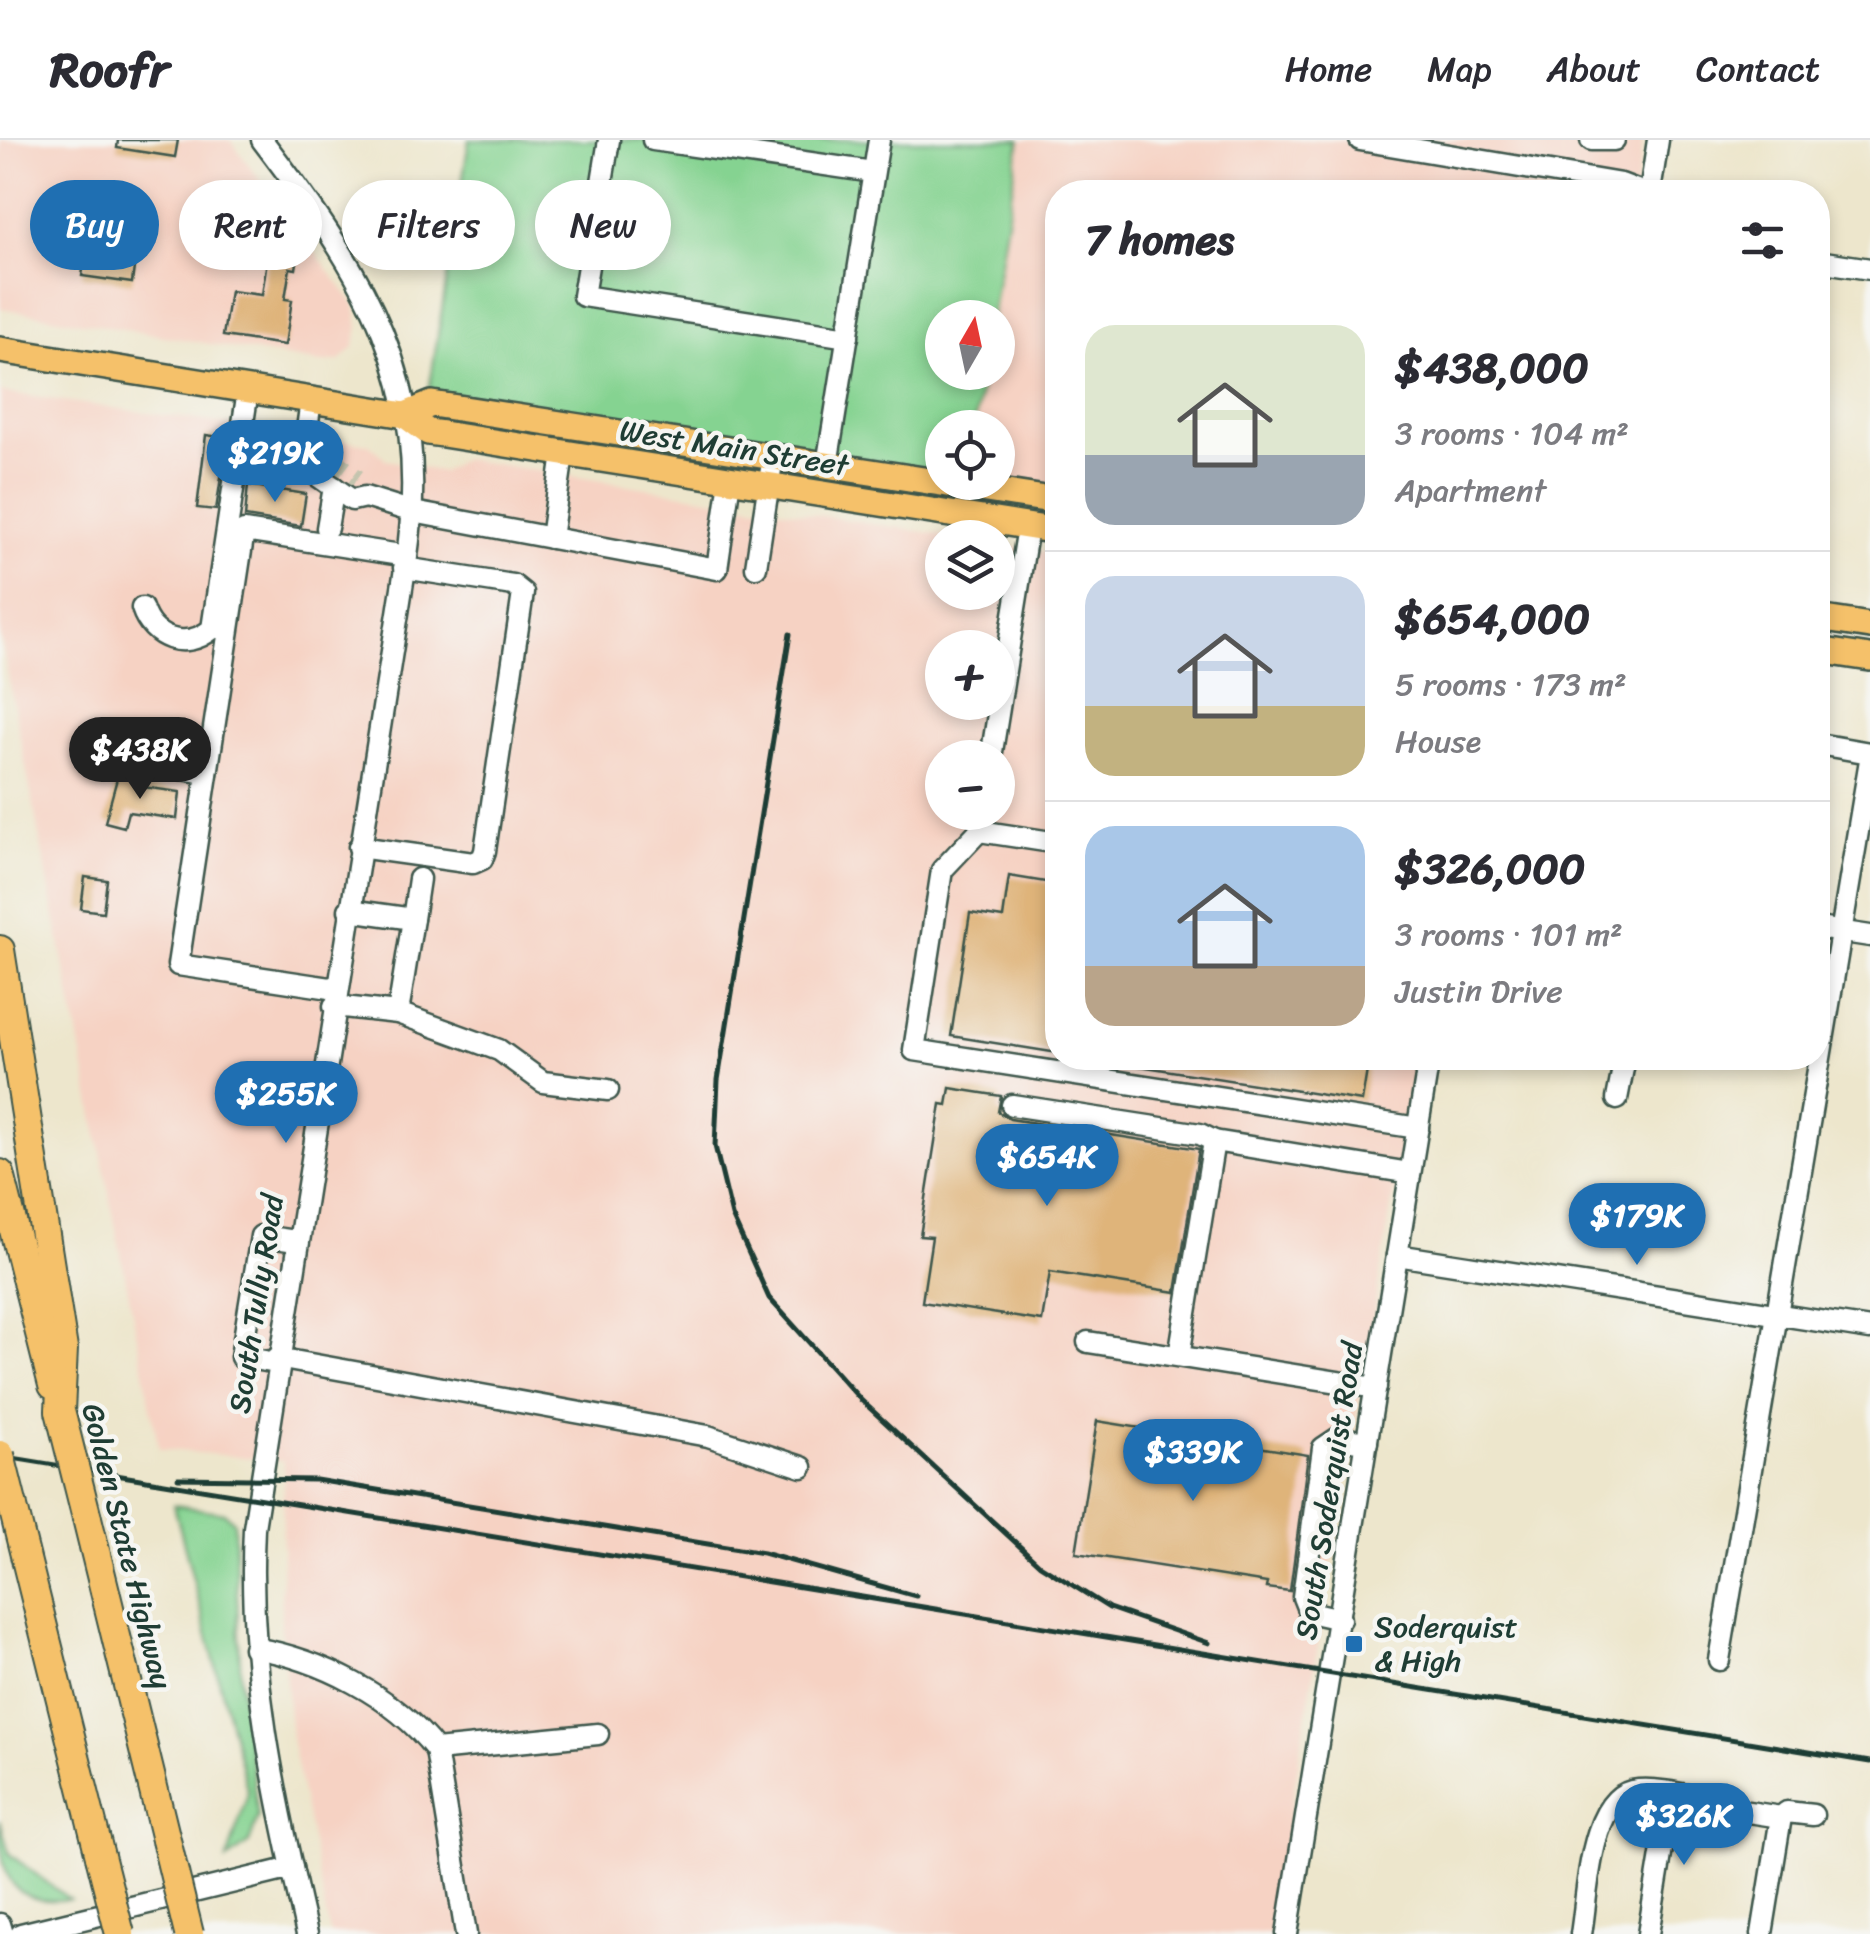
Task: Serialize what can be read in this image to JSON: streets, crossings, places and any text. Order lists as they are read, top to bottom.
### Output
{
  "streets": {
    "highway": ["Golden State Highway"],
    "main road": ["West Main Street"],
    "street": ["South Tully Road", "South Soderquist Road"]
  },
  "crossings": [
    ["West Main Street", "South Tully Road"]
  ],
  "places": {
    "transit": ["Soderquist & High"]
  },
  "north": "top",
  "page": {
    "header": "Roofr",
    "nav": [
      "Home",
      "Map",
      "About",
      "Contact"
    ],
    "chip": [
      "Buy",
      "Rent",
      "Filters",
      "New"
    ],
    "heading": "7 homes",
    "map_buttons": ["+", "−"],
    "list": [
      {
        "name": "$438,000",
        "note": "3 rooms · 104 m² · Apartment"
      },
      {
        "name": "$654,000",
        "note": "5 rooms · 173 m² · House"
      },
      {
        "name": "$326,000",
        "note": "3 rooms · 101 m² · Justin Drive"
      }
    ],
    "price": [
      "$219K",
      "$438K",
      "$255K",
      "$654K",
      "$179K",
      "$339K",
      "$326K"
    ]
  }
}
